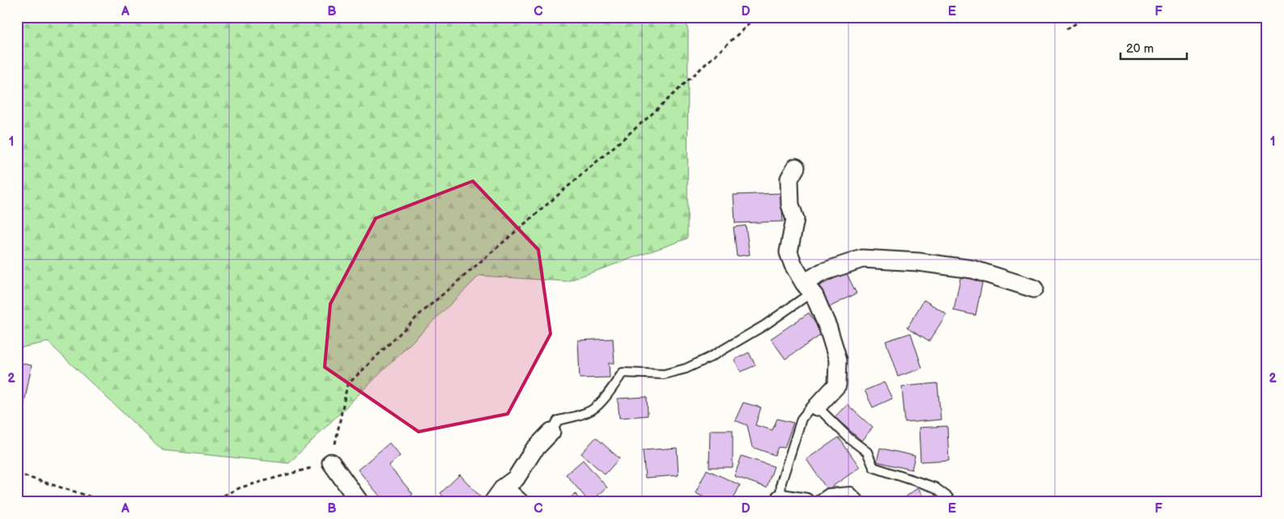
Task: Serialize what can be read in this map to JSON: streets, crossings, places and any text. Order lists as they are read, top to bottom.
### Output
{
  "scale_bar": "20 m",
  "grid": {
    "columns": [
      "A",
      "B",
      "C",
      "D",
      "E",
      "F"
    ],
    "rows": ["1", "2"]
  }
}
